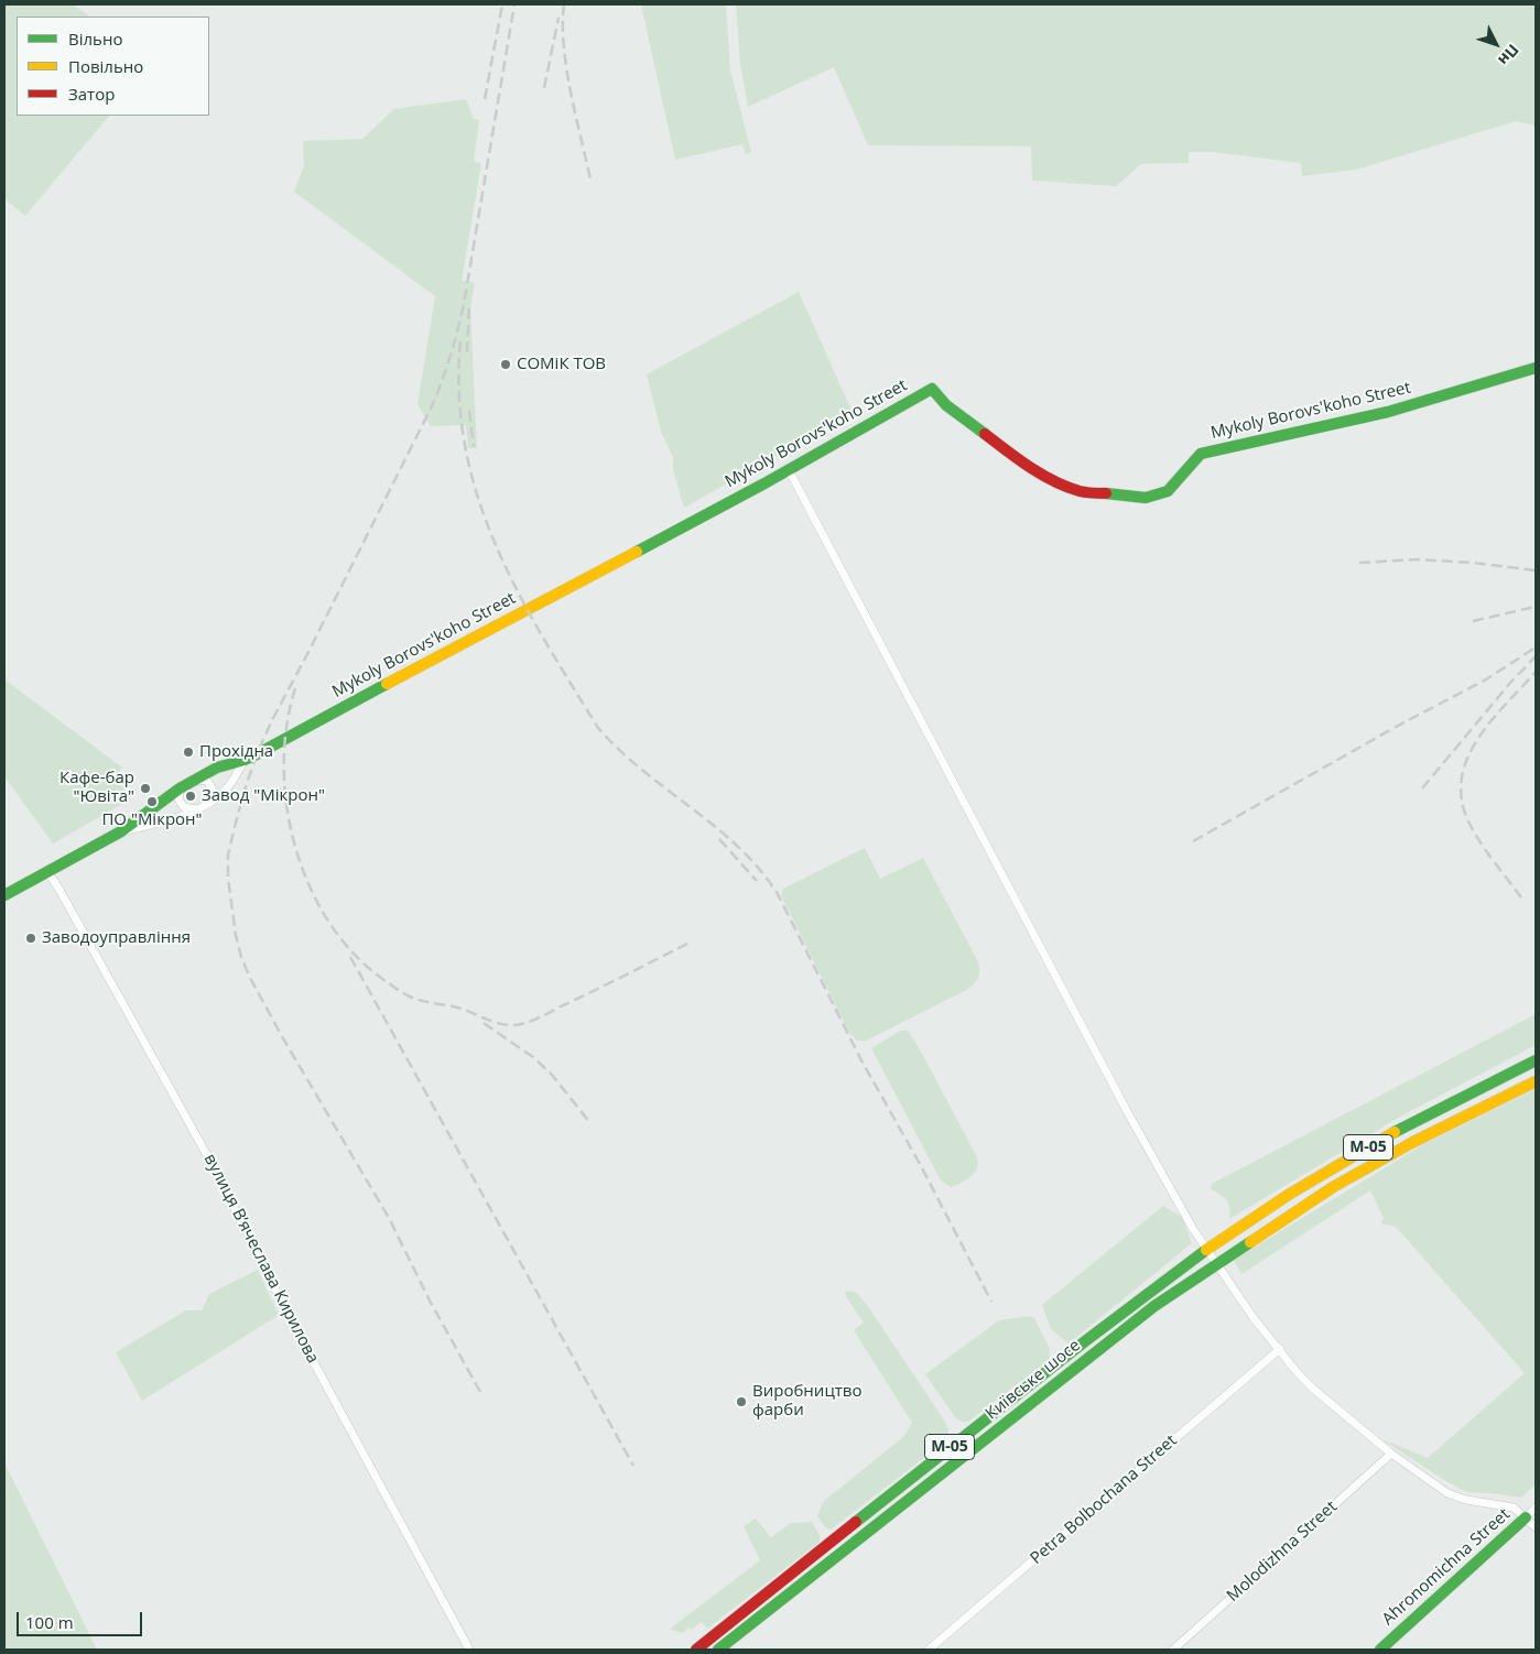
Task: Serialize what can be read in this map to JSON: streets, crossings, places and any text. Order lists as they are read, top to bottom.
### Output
{
  "streets": {
    "main road": [
      "Mykoly Borovs'koho Street",
      "М-05",
      "Київське шосе",
      "Ahronomichna Street"
    ],
    "street": ["вулиця Вʼячеслава Кирилова", "Petra Bolbochana Street", "Molodizhna Street"]
  },
  "crossings": [
    ["Mykoly Borovs'koho Street", "вулиця Вʼячеслава Кирилова"],
    ["М-05", "Київське шосе"]
  ],
  "places": [
    "СОМіК ТОВ",
    "Прохідна",
    "Кафе-бар \"Ювіта\"",
    "Завод \"Мікрон\"",
    "ПО \"Мікрон\"",
    "Заводоуправління",
    "Виробництво фарби"
  ],
  "legend": ["Вільно", "Повільно", "Затор"],
  "scale_bar": "100 m",
  "north": "bottom right"
}
